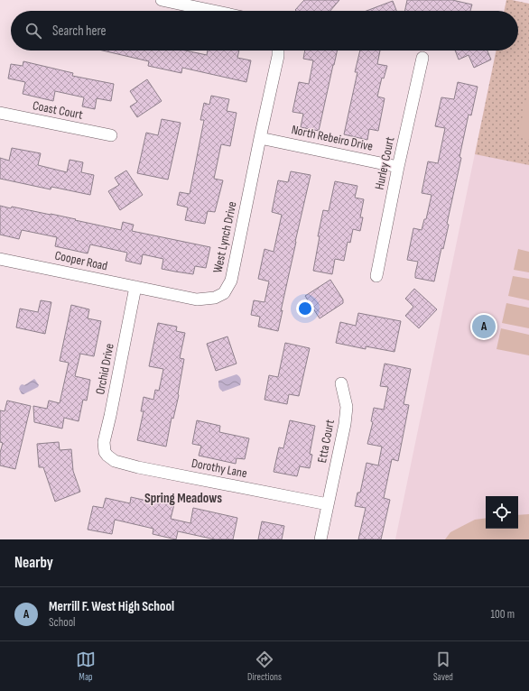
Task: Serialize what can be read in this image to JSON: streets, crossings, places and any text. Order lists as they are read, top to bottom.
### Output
{
  "streets": {
    "street": [
      "Coast Court",
      "North Rebeiro Drive",
      "Hurley Court",
      "West Lynch Drive",
      "Cooper Road",
      "Orchid Drive",
      "Etta Court",
      "Dorothy Lane"
    ]
  },
  "crossings": [
    ["North Rebeiro Drive", "Hurley Court"],
    ["North Rebeiro Drive", "West Lynch Drive"],
    ["West Lynch Drive", "Cooper Road"],
    ["Cooper Road", "Orchid Drive"],
    ["Orchid Drive", "Dorothy Lane"],
    ["Etta Court", "Dorothy Lane"]
  ],
  "districts": ["Spring Meadows"],
  "page": {
    "search": "Search here",
    "pins": "A",
    "heading": "Nearby",
    "list": [
      {
        "mark": "A",
        "name": "Merrill F. West High School",
        "note": "School",
        "value": "100 m"
      }
    ],
    "nav": ["Map", "Directions", "Saved"]
  }
}
